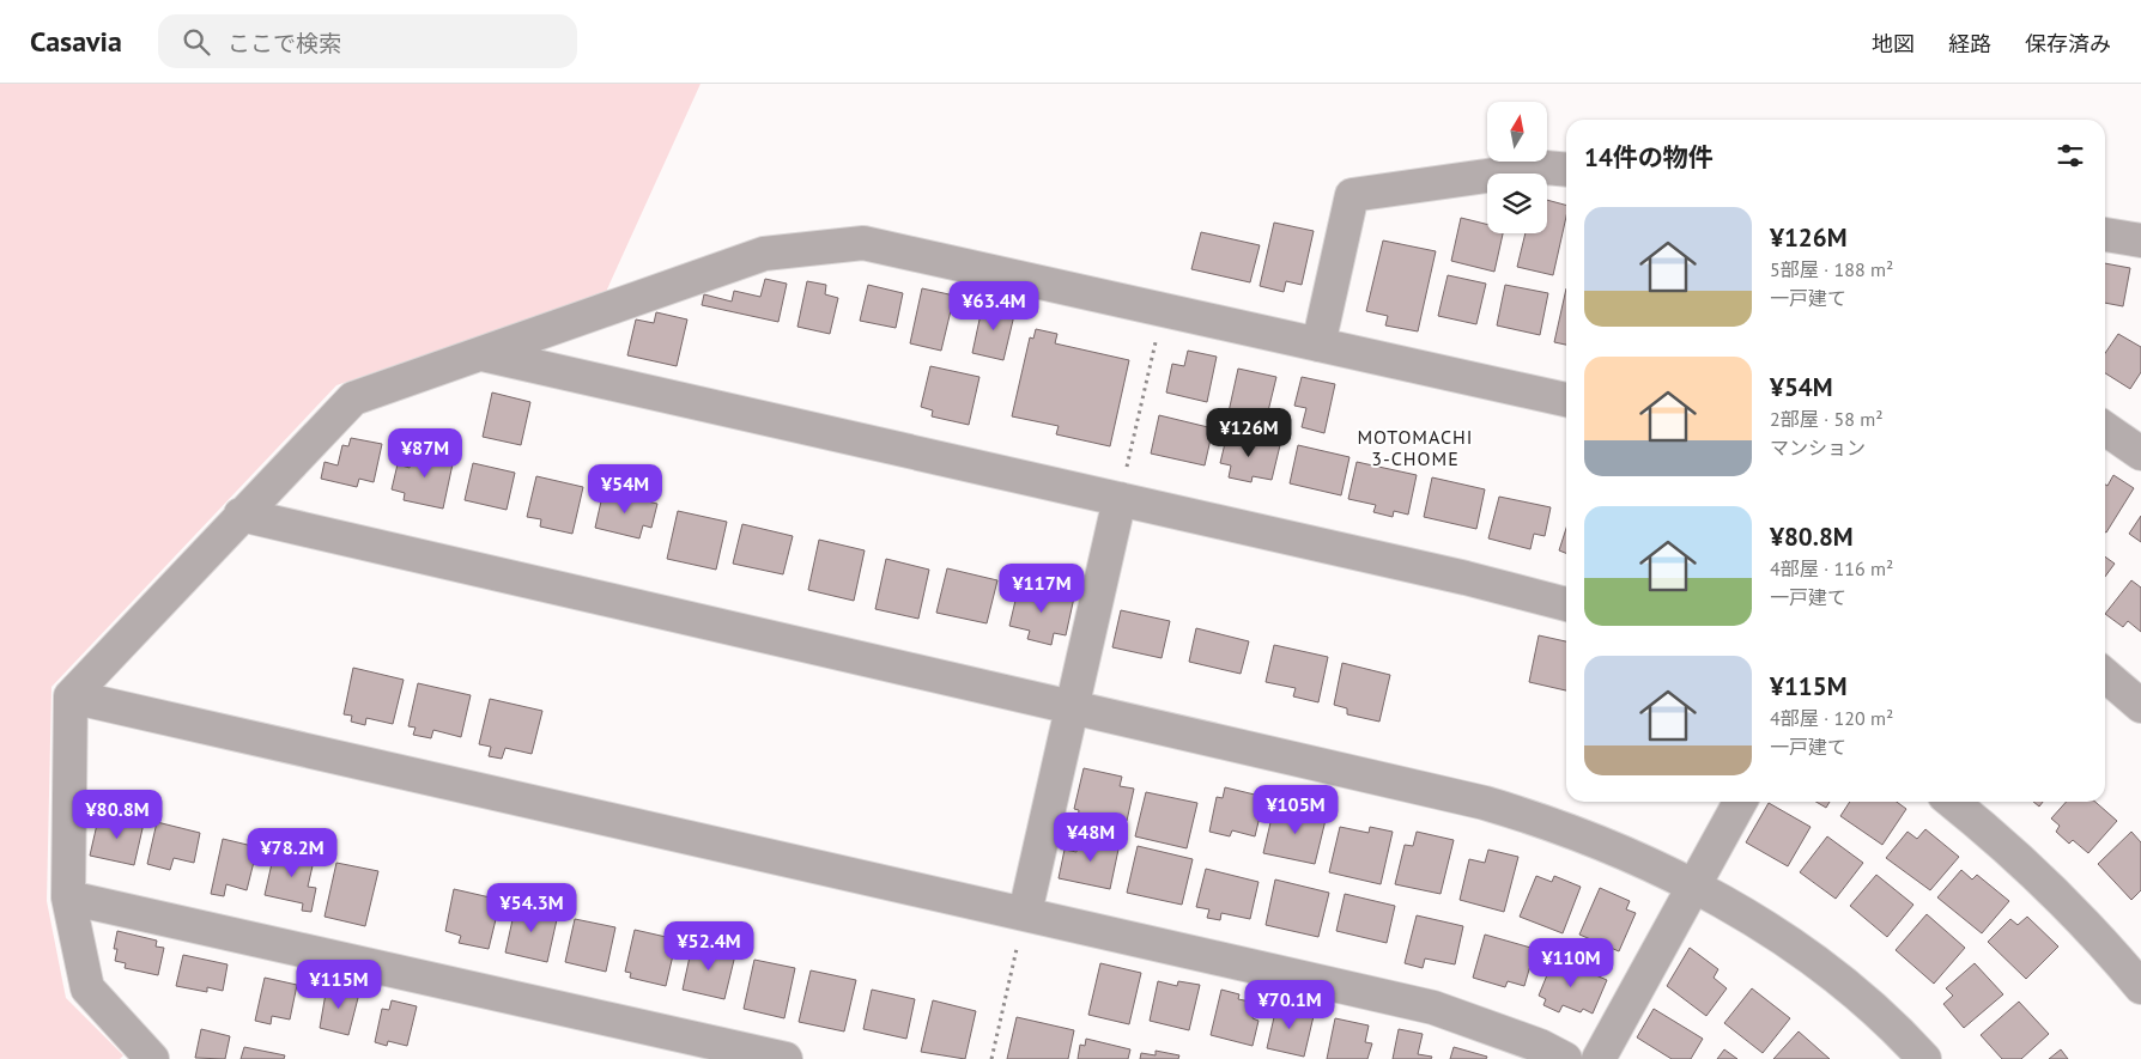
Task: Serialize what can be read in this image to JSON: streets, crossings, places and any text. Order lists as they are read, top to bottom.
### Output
{
  "districts": ["MOTOMACHI 3-CHOME"],
  "north": "top",
  "page": {
    "header": "Casavia",
    "search": "ここで検索",
    "nav": ["地図", "経路", "保存済み"],
    "heading": "14件の物件",
    "list": [
      {
        "name": "¥126M",
        "note": "5部屋 · 188 m² · 一戸建て"
      },
      {
        "name": "¥54M",
        "note": "2部屋 · 58 m² · マンション"
      },
      {
        "name": "¥80.8M",
        "note": "4部屋 · 116 m² · 一戸建て"
      },
      {
        "name": "¥115M",
        "note": "4部屋 · 120 m² · 一戸建て"
      }
    ],
    "price": [
      "¥63.4M",
      "¥126M",
      "¥87M",
      "¥54M",
      "¥117M",
      "¥105M",
      "¥80.8M",
      "¥48M",
      "¥78.2M",
      "¥54.3M",
      "¥52.4M",
      "¥110M",
      "¥115M",
      "¥70.1M"
    ]
  }
}
